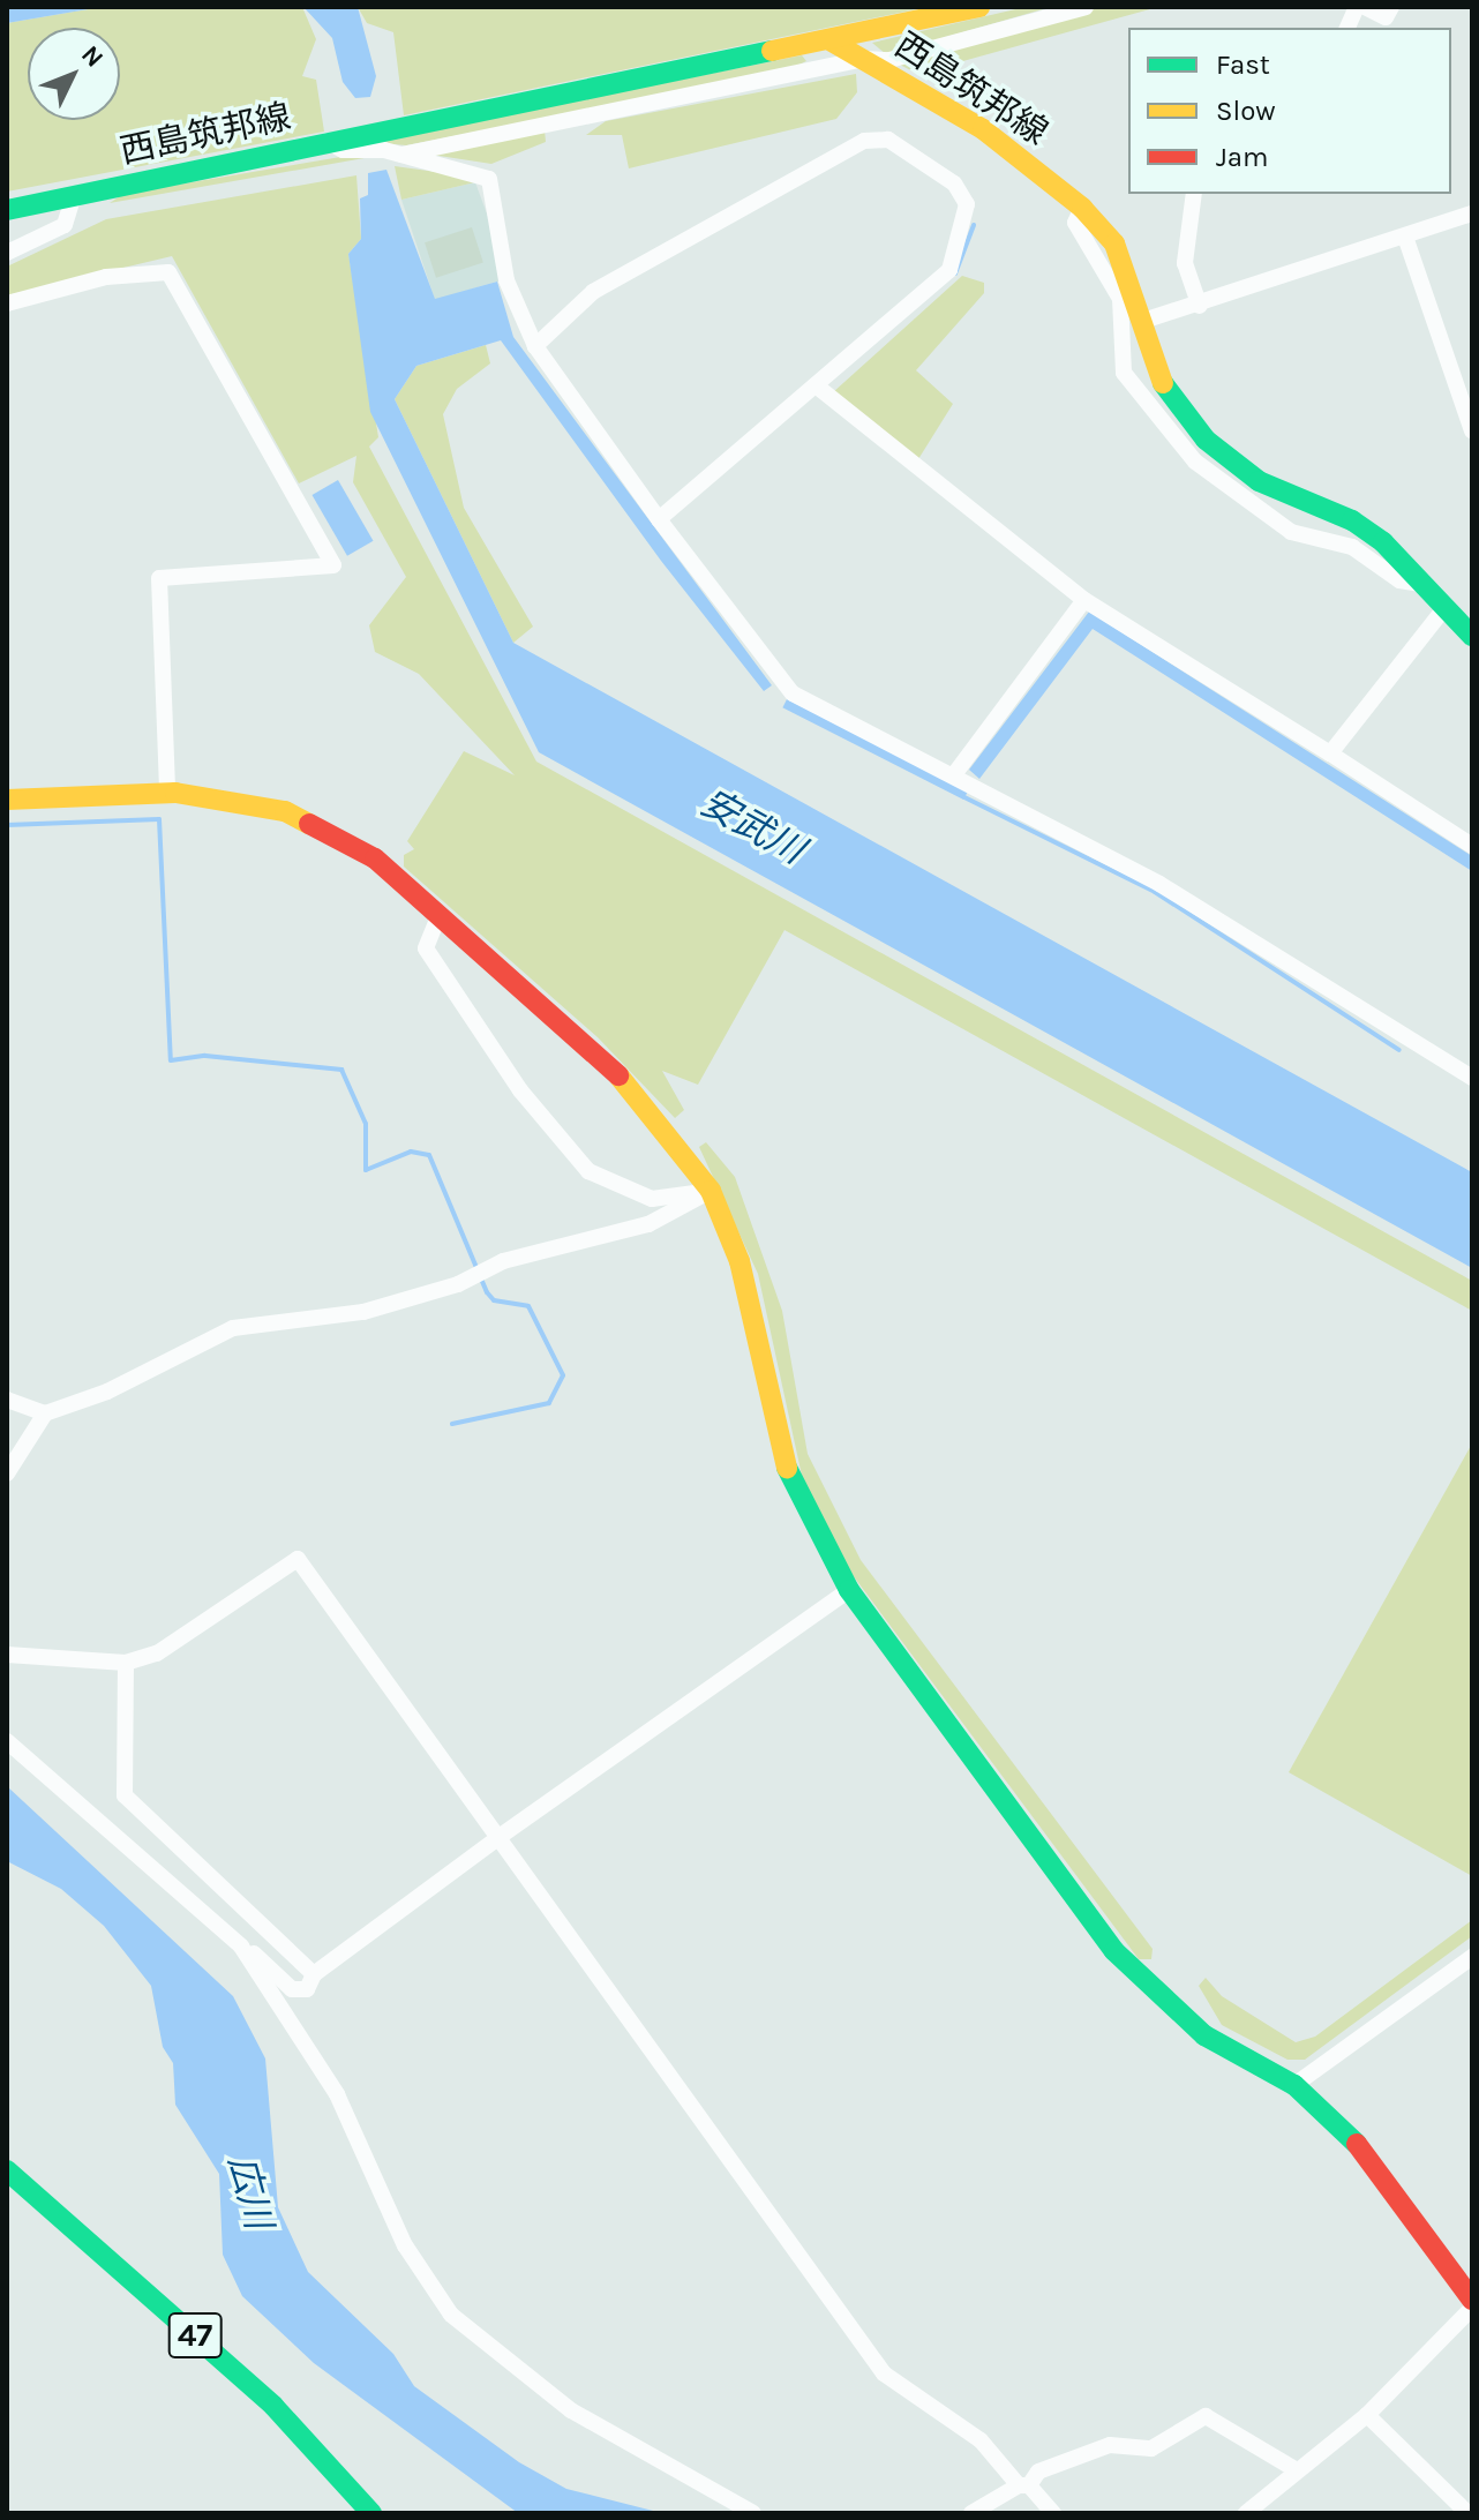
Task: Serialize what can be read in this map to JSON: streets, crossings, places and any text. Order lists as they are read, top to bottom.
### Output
{
  "streets": {
    "main road": ["西島筑邦線", "47"]
  },
  "water": ["安武川", "広川"],
  "legend": ["Fast", "Slow", "Jam"],
  "north": "top right"
}
